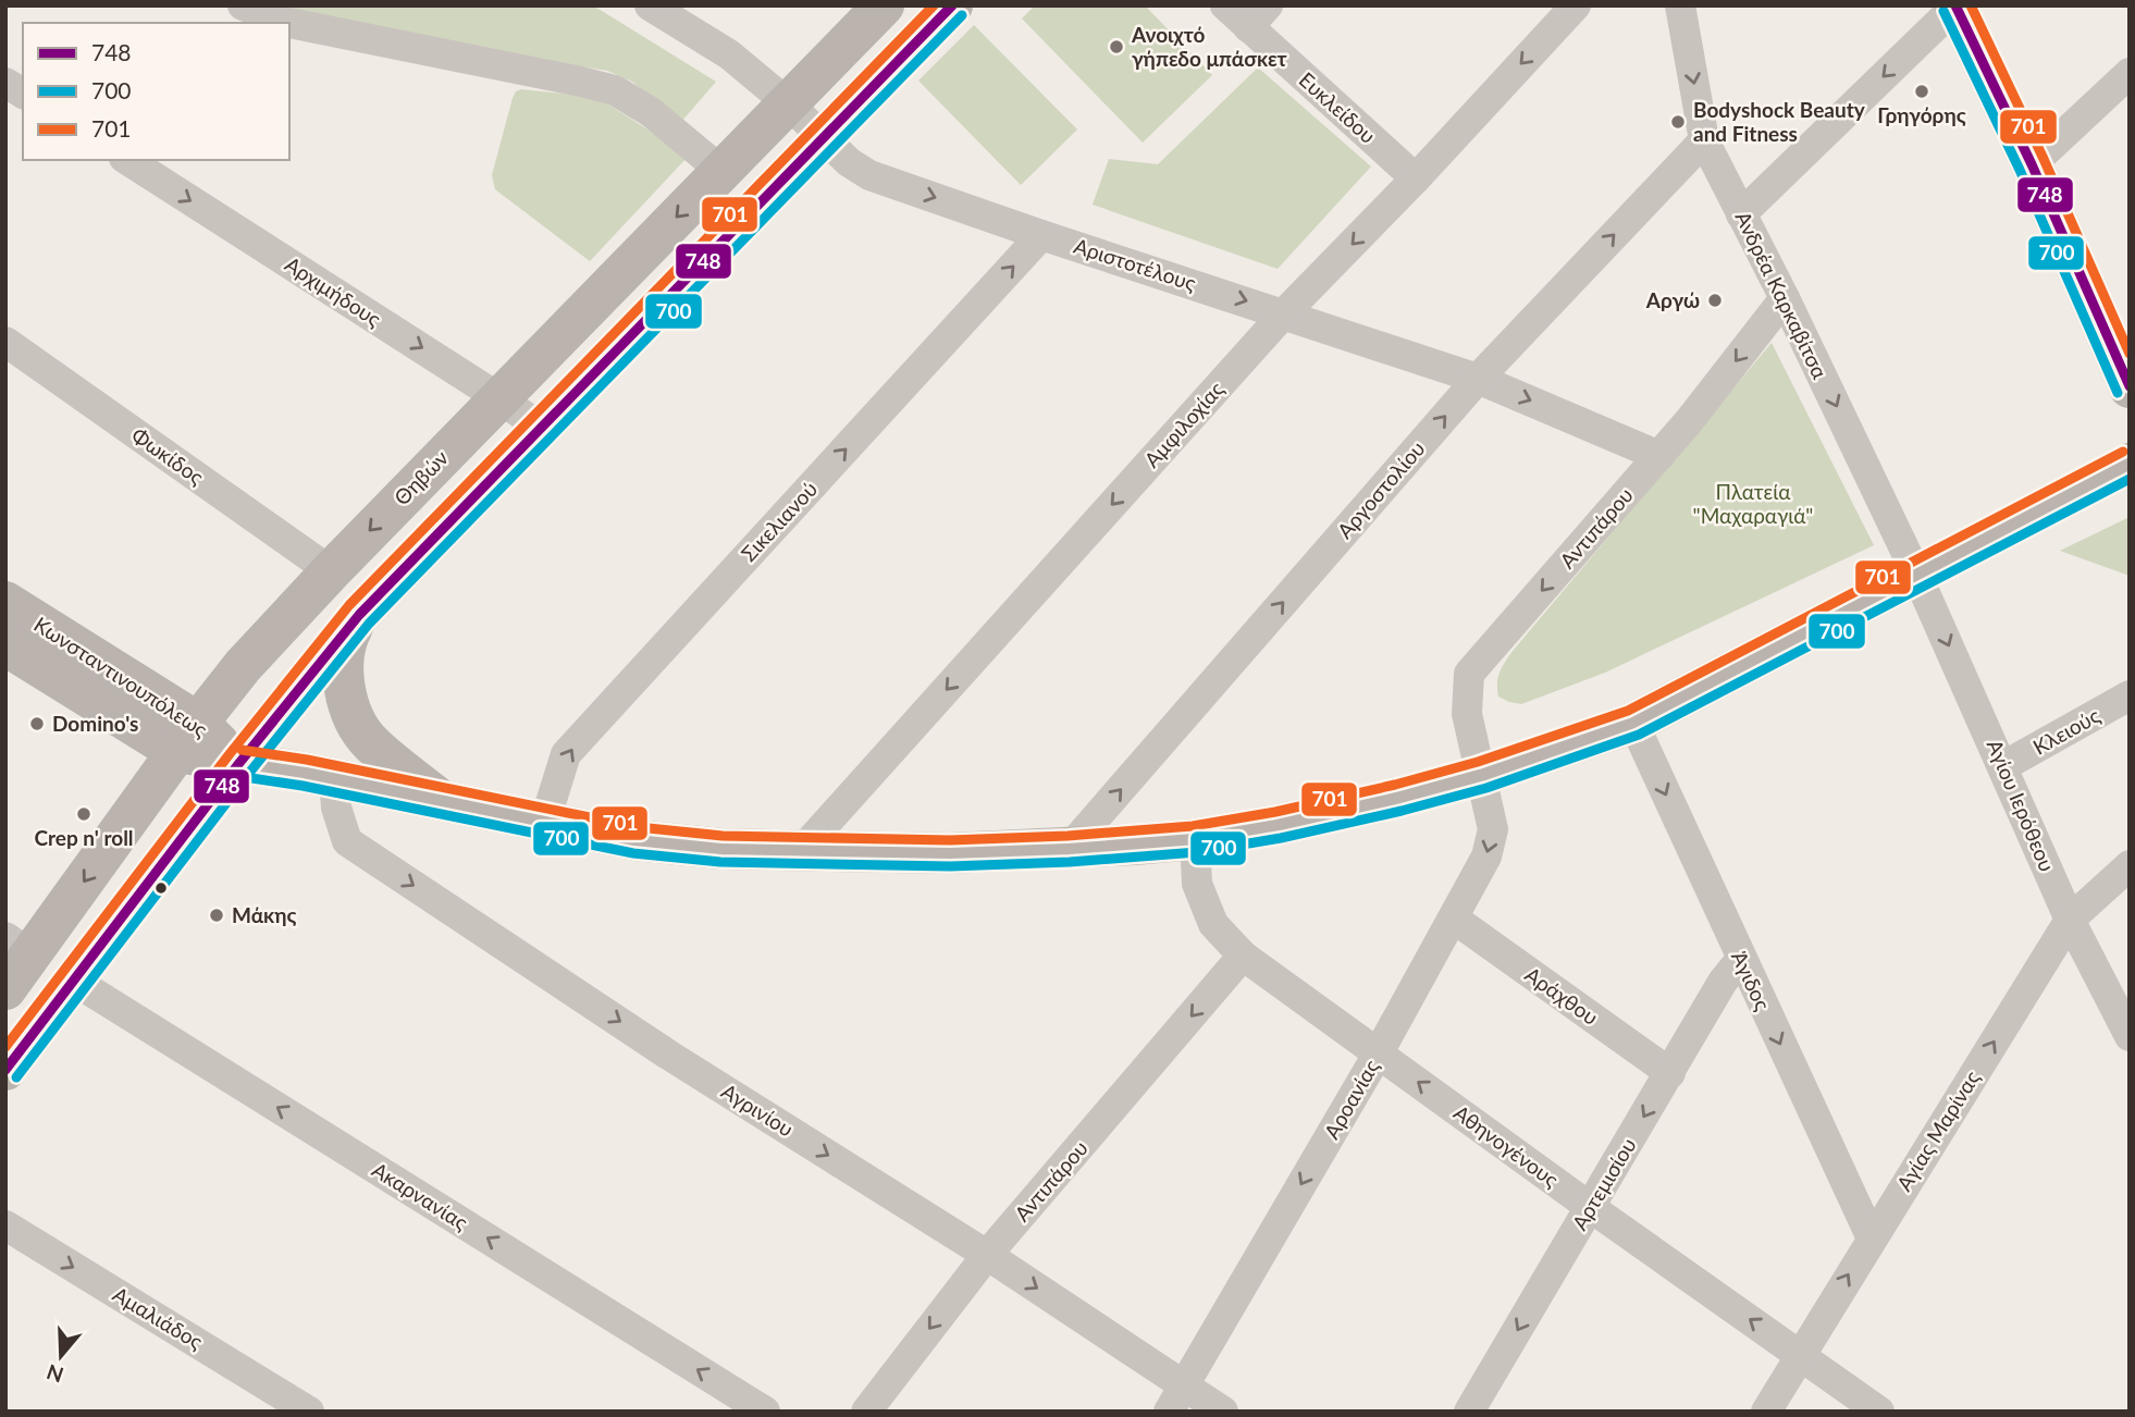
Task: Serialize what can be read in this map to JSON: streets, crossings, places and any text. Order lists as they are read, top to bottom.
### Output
{
  "streets": {
    "main road": ["Θηβών", "Κωνσταντινουπόλεως"],
    "street": [
      "Ευκλείδου",
      "Αριστοτέλους",
      "Αρχιμήδους",
      "Ανδρέα Καρκαβίτσα",
      "Αμφιλοχίας",
      "Φωκίδος",
      "Αργοστολίου",
      "Σικελιανού",
      "Αντιπάρου",
      "Κλειούς",
      "Αγίου Ιερόθεου",
      "Άγιδος",
      "Αράχθου",
      "Αροανίας",
      "Αγρινίου",
      "Αγίας Μαρίνας",
      "Αθηνογένους",
      "Αρτεμισίου",
      "Ακαρνανίας",
      "Αμαλιάδος"
    ]
  },
  "crossings": [
    ["Ευκλείδου", "Αμφιλοχίας"],
    ["Αριστοτέλους", "Αμφιλοχίας"],
    ["Αριστοτέλους", "Θηβών"],
    ["Αριστοτέλους", "Αργοστολίου"],
    ["Αριστοτέλους", "Σικελιανού"],
    ["Αριστοτέλους", "Αντιπάρου"],
    ["Αρχιμήδους", "Θηβών"],
    ["Ανδρέα Καρκαβίτσα", "Αργοστολίου"],
    ["Ανδρέα Καρκαβίτσα", "Αντιπάρου"],
    ["Ανδρέα Καρκαβίτσα", "Κωνσταντινουπόλεως"],
    ["Ανδρέα Καρκαβίτσα", "Αγίου Ιερόθεου"],
    ["Αμφιλοχίας", "Κωνσταντινουπόλεως"],
    ["Φωκίδος", "Θηβών"],
    ["Θηβών", "Κωνσταντινουπόλεως"],
    ["Αργοστολίου", "Κωνσταντινουπόλεως"],
    ["Σικελιανού", "Κωνσταντινουπόλεως"],
    ["Αντιπάρου", "Κωνσταντινουπόλεως"],
    ["Αντιπάρου", "Αροανίας"],
    ["Αντιπάρου", "Αγρινίου"],
    ["Αντιπάρου", "Αθηνογένους"],
    ["Κωνσταντινουπόλεως", "Αγίου Ιερόθεου"],
    ["Κωνσταντινουπόλεως", "Άγιδος"],
    ["Κωνσταντινουπόλεως", "Αροανίας"],
    ["Κωνσταντινουπόλεως", "Αγρινίου"],
    ["Κωνσταντινουπόλεως", "Αθηνογένους"],
    ["Κλειούς", "Αγίου Ιερόθεου"],
    ["Αγίου Ιερόθεου", "Αγίας Μαρίνας"],
    ["Άγιδος", "Αγίας Μαρίνας"],
    ["Άγιδος", "Αρτεμισίου"],
    ["Αράχθου", "Αροανίας"],
    ["Αράχθου", "Αρτεμισίου"],
    ["Αροανίας", "Αγρινίου"],
    ["Αροανίας", "Αθηνογένους"],
    ["Αγίας Μαρίνας", "Αθηνογένους"],
    ["Αθηνογένους", "Αρτεμισίου"]
  ],
  "one_way": [
    "Αριστοτέλους",
    "Ανδρέα Καρκαβίτσα",
    "Αμφιλοχίας",
    "Αργοστολίου",
    "Σικελιανού",
    "Αντιπάρου",
    "Αγίου Ιερόθεου",
    "Άγιδος",
    "Αροανίας",
    "Αγρινίου",
    "Αγίας Μαρίνας",
    "Αθηνογένους",
    "Αρτεμισίου",
    "Ακαρνανίας",
    "Αμαλιάδος"
  ],
  "parks": ["Πλατεία \"Μαχαραγιά\""],
  "places": [
    "Ανοιχτό γήπεδο μπάσκετ",
    "Γρηγόρης",
    "Bodyshock Beauty and Fitness",
    "Αργώ",
    "Domino's",
    "Crep n' roll",
    "Μάκης"
  ],
  "lines": ["transit line 748", "transit line 701", "transit line 700"],
  "legend": ["748", "700", "701"],
  "north": "bottom"
}
